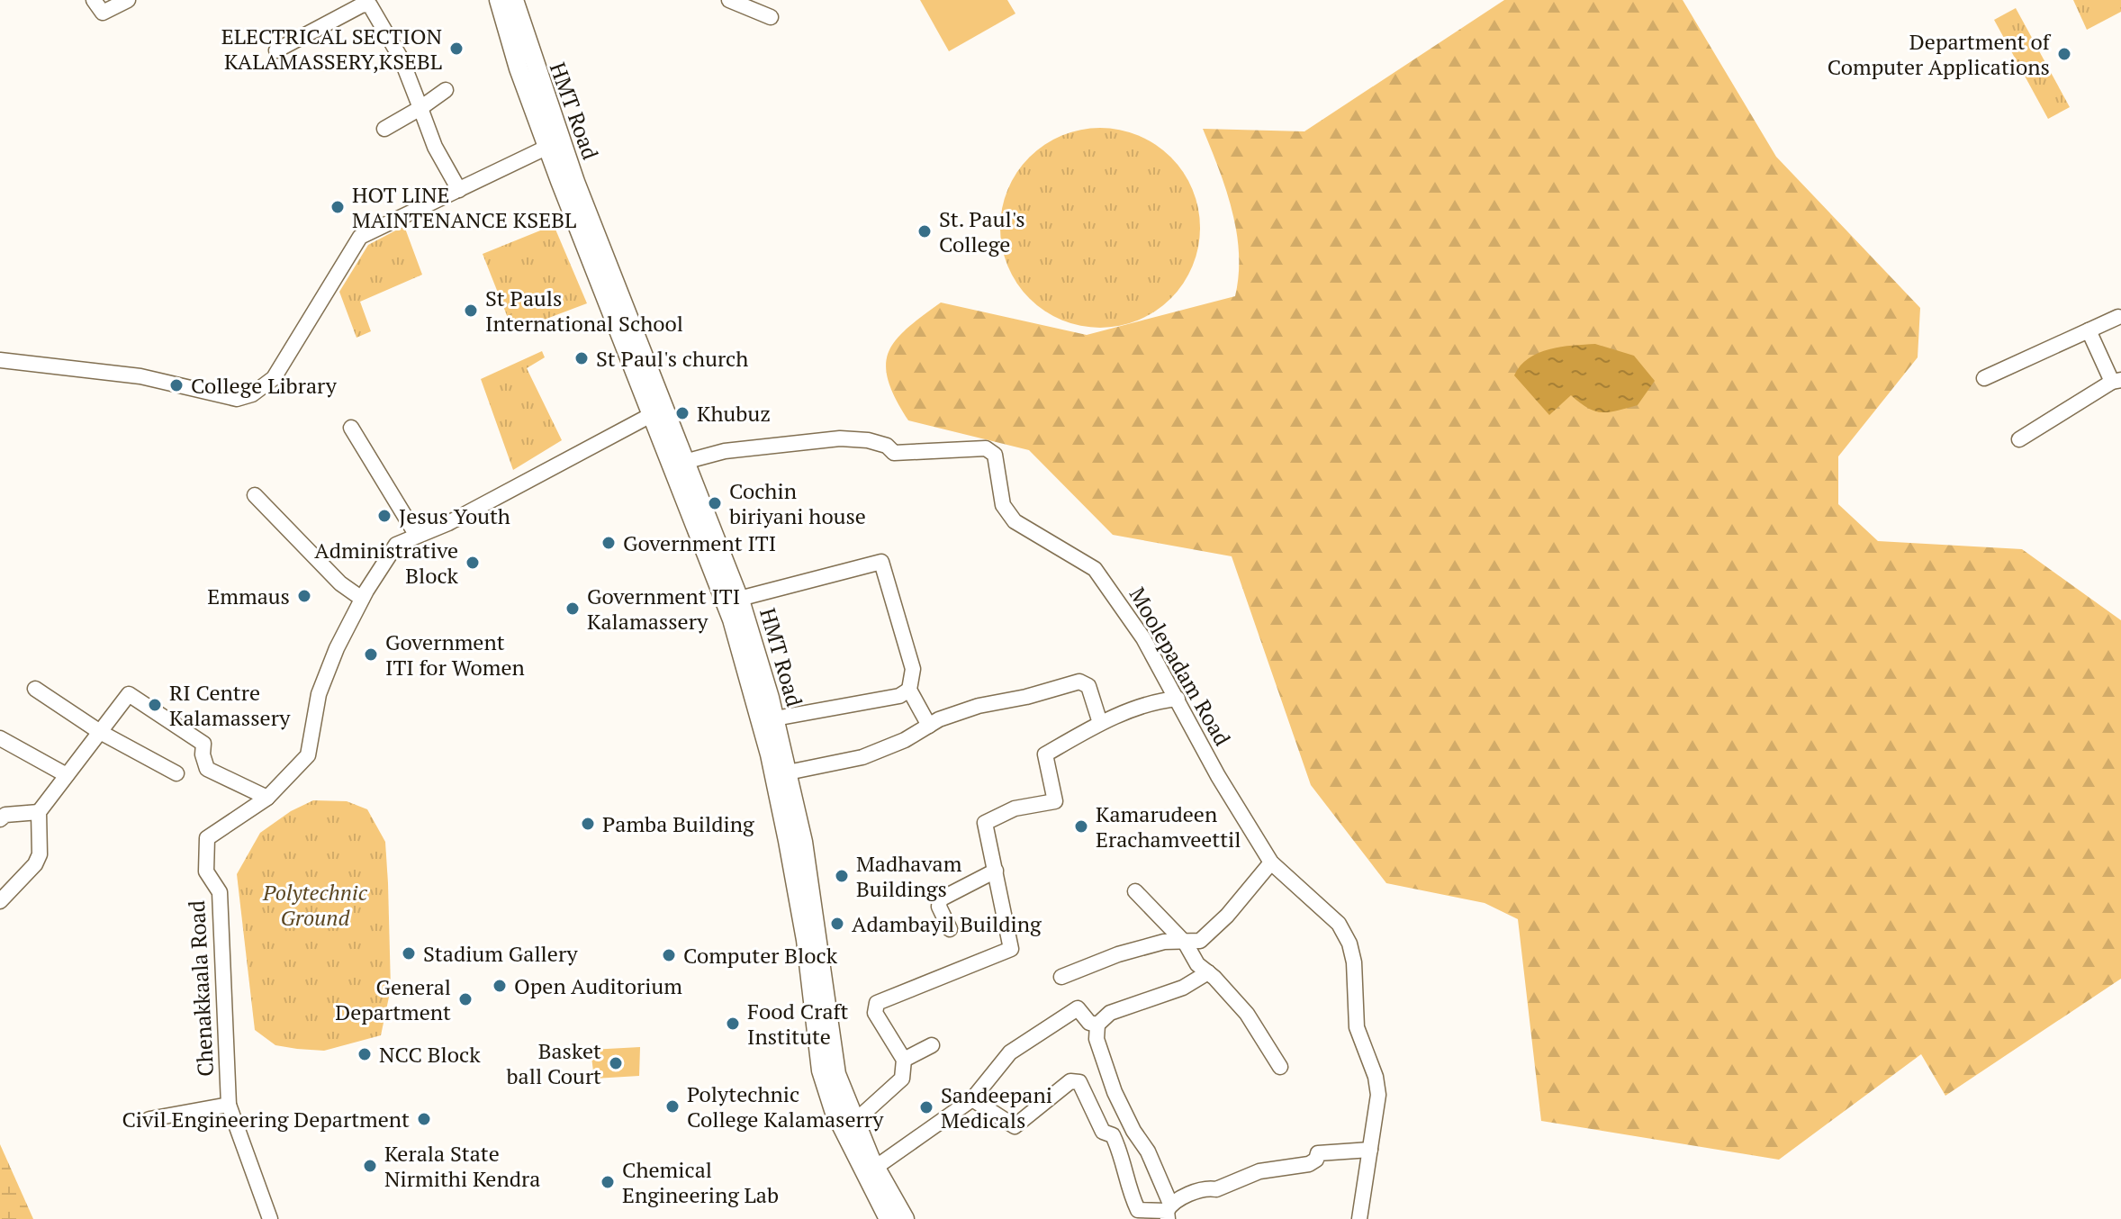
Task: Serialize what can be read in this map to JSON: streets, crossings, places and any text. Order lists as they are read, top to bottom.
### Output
{
  "streets": {
    "main road": ["HMT Road"],
    "street": ["Moolepadam Road", "Chenakkaala Road"]
  },
  "crossings": [
    ["HMT Road", "Moolepadam Road"],
    ["HMT Road", "Chenakkaala Road"]
  ],
  "parks": ["Polytechnic Ground"],
  "places": [
    "ELECTRICAL SECTION KALAMASSERY,KSEBL",
    "Department of Computer Applications",
    "HOT LINE MAINTENANCE KSEBL",
    "St. Paul's College",
    "St Pauls International School",
    "St Paul's church",
    "College Library",
    "Khubuz",
    "Cochin biriyani house",
    "Jesus Youth",
    "Government ITI",
    "Administrative Block",
    "Emmaus",
    "Government ITI Kalamassery",
    "Government ITI for Women",
    "RI Centre Kalamassery",
    "Pamba Building",
    "Kamarudeen Erachamveettil",
    "Madhavam Buildings",
    "Adambayil Building",
    "Stadium Gallery",
    "Computer Block",
    "Open Auditorium",
    "General Department",
    "Food Craft Institute",
    "NCC Block",
    "Basket ball Court",
    "Polytechnic College Kalamaserry",
    "Sandeepani Medicals",
    "Civil Engineering Department",
    "Kerala State Nirmithi Kendra",
    "Chemical Engineering Lab"
  ]
}
